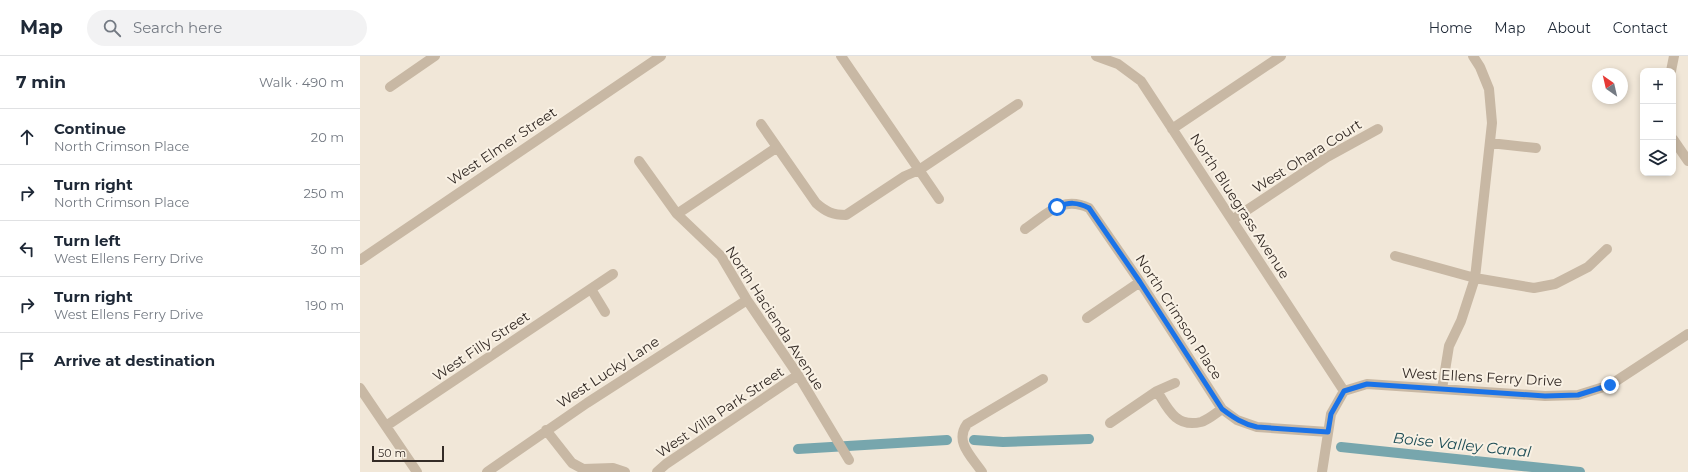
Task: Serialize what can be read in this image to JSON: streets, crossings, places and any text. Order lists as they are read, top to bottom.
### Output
{
  "streets": {
    "street": [
      "West Elmer Street",
      "West Ohara Court",
      "North Bluegrass Avenue",
      "North Crimson Place",
      "North Hacienda Avenue",
      "West Filly Street",
      "West Lucky Lane",
      "West Ellens Ferry Drive",
      "West Villa Park Street"
    ]
  },
  "crossings": [
    ["West Ohara Court", "North Bluegrass Avenue"],
    ["North Bluegrass Avenue", "West Ellens Ferry Drive"],
    ["North Hacienda Avenue", "West Lucky Lane"],
    ["North Hacienda Avenue", "West Villa Park Street"]
  ],
  "water": ["Boise Valley Canal"],
  "scale_bar": "50 m",
  "north": "top left",
  "page": {
    "header": "Map",
    "search": "Search here",
    "nav": [
      "Home",
      "Map",
      "About",
      "Contact"
    ],
    "heading": ["7 min", "Walk · 490 m"],
    "map_buttons": ["+", "−"],
    "list": [
      ["Continue", "North Crimson Place", "20 m"],
      ["Turn right", "North Crimson Place", "250 m"],
      ["Turn left", "West Ellens Ferry Drive", "30 m"],
      ["Turn right", "West Ellens Ferry Drive", "190 m"],
      "Arrive at destination"
    ],
    "scale": "50 m"
  }
}
